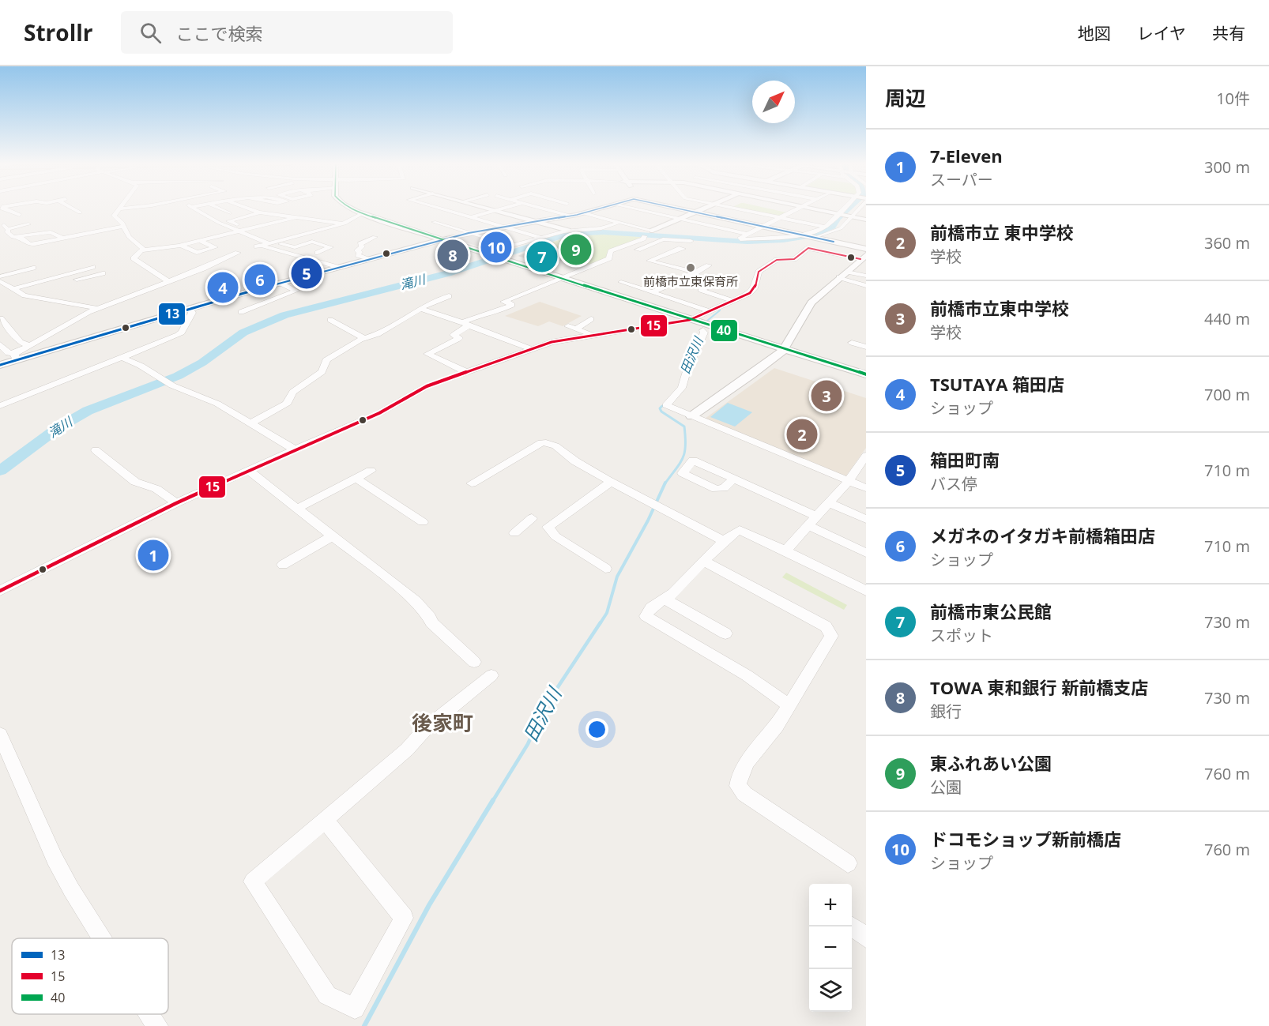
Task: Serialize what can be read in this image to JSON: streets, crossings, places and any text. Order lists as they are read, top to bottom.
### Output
{
  "districts": ["後家町"],
  "water": ["滝川", "田沢川"],
  "places": ["前橋市立東保育所"],
  "lines": ["transit line 13", "transit line 40", "transit line 15"],
  "legend": ["13", "15", "40"],
  "north": "top right",
  "page": {
    "header": "Strollr",
    "search": "ここで検索",
    "nav": ["地図", "レイヤ", "共有"],
    "heading": ["周辺", "10件"],
    "list": [
      {
        "mark": "1",
        "name": "7-Eleven",
        "note": "スーパー",
        "value": "300 m"
      },
      {
        "mark": "2",
        "name": "前橋市立 東中学校",
        "note": "学校",
        "value": "360 m"
      },
      {
        "mark": "3",
        "name": "前橋市立東中学校",
        "note": "学校",
        "value": "440 m"
      },
      {
        "mark": "4",
        "name": "TSUTAYA 箱田店",
        "note": "ショップ",
        "value": "700 m"
      },
      {
        "mark": "5",
        "name": "箱田町南",
        "note": "バス停",
        "value": "710 m"
      },
      {
        "mark": "6",
        "name": "メガネのイタガキ前橋箱田店",
        "note": "ショップ",
        "value": "710 m"
      },
      {
        "mark": "7",
        "name": "前橋市東公民館",
        "note": "スポット",
        "value": "730 m"
      },
      {
        "mark": "8",
        "name": "TOWA 東和銀行 新前橋支店",
        "note": "銀行",
        "value": "730 m"
      },
      {
        "mark": "9",
        "name": "東ふれあい公園",
        "note": "公園",
        "value": "760 m"
      },
      {
        "mark": "10",
        "name": "ドコモショップ新前橋店",
        "note": "ショップ",
        "value": "760 m"
      }
    ],
    "pins": [
      "10",
      "9",
      "8",
      "7",
      "5",
      "6",
      "4",
      "3",
      "2",
      "1"
    ],
    "map_buttons": ["+", "−"]
  }
}
